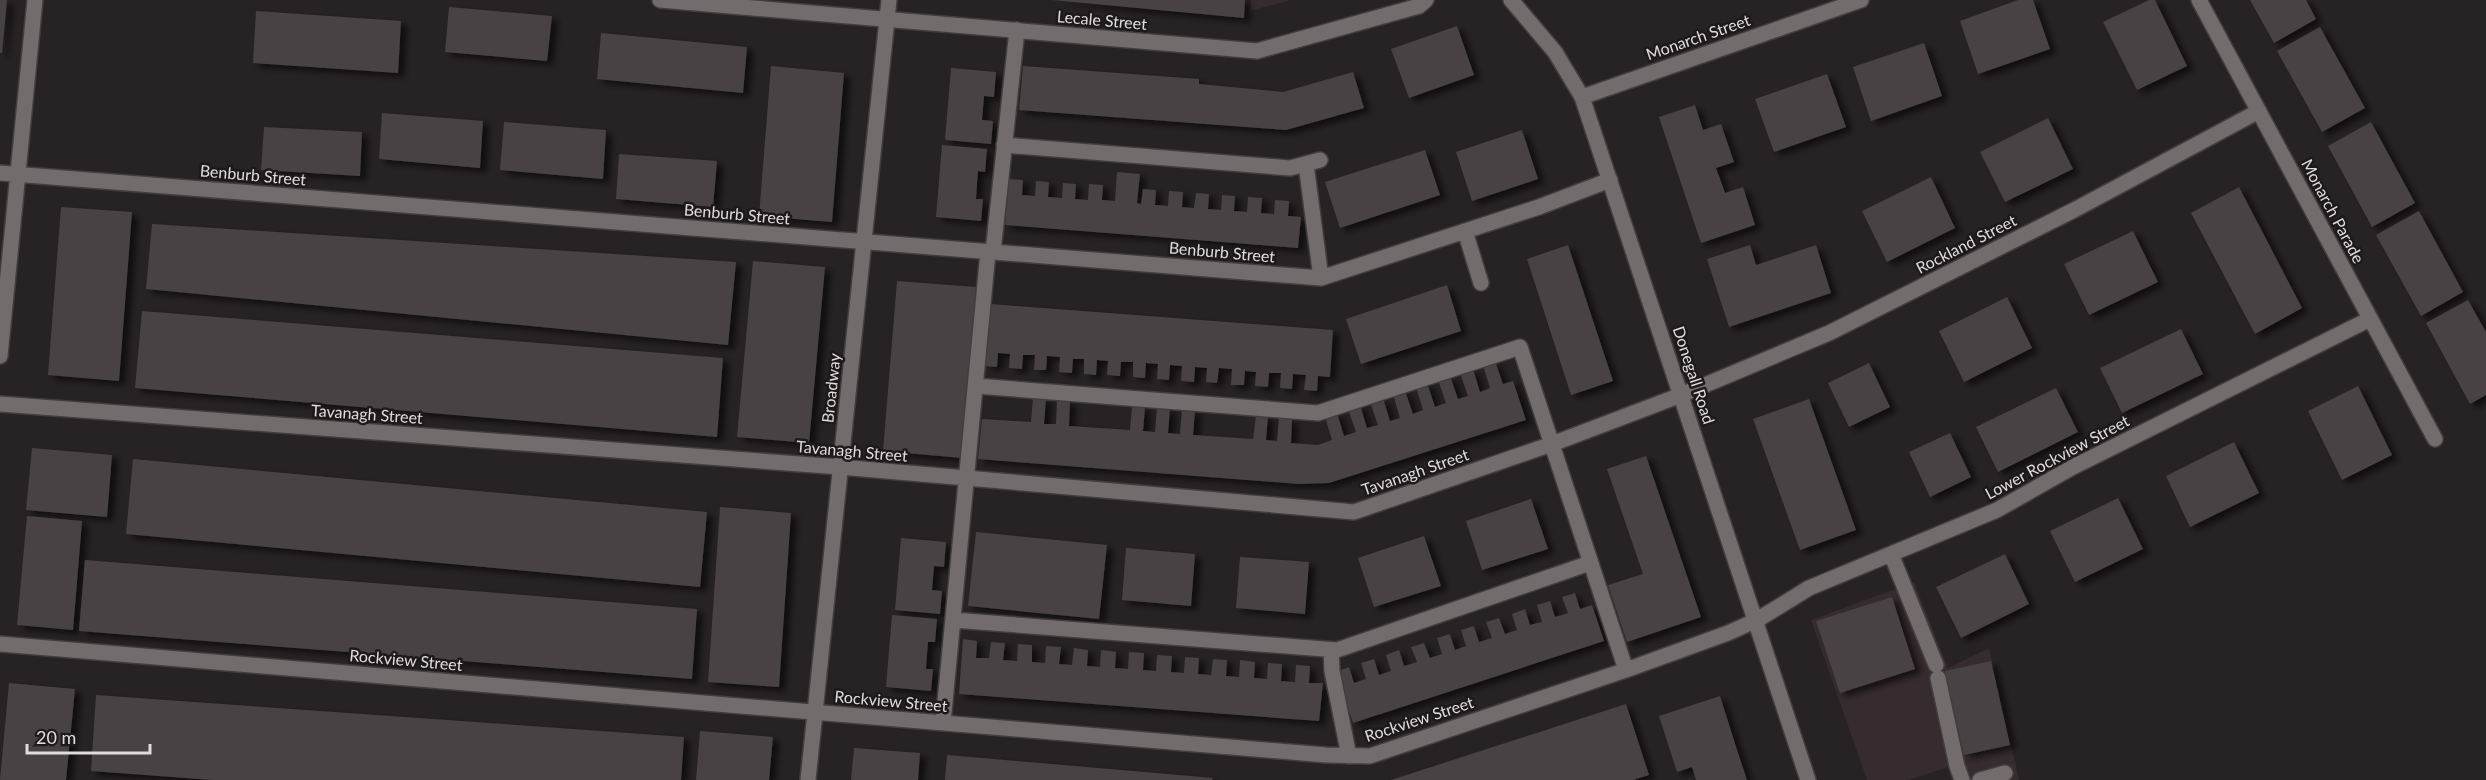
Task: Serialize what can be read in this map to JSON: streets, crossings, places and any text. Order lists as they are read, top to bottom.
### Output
{
  "streets": {
    "street": [
      "Lecale Street",
      "Monarch Street",
      "Benburb Street",
      "Monarch Parade",
      "Rockland Street",
      "Donegall Road",
      "Broadway",
      "Tavanagh Street",
      "Lower Rockview Street",
      "Rockview Street"
    ]
  },
  "crossings": [
    ["Lecale Street", "Broadway"],
    ["Monarch Street", "Donegall Road"],
    ["Benburb Street", "Donegall Road"],
    ["Benburb Street", "Broadway"],
    ["Monarch Parade", "Rockland Street"],
    ["Monarch Parade", "Lower Rockview Street"],
    ["Rockland Street", "Donegall Road"],
    ["Rockland Street", "Tavanagh Street"],
    ["Donegall Road", "Tavanagh Street"],
    ["Donegall Road", "Lower Rockview Street"],
    ["Donegall Road", "Rockview Street"],
    ["Broadway", "Tavanagh Street"],
    ["Broadway", "Rockview Street"],
    ["Lower Rockview Street", "Rockview Street"]
  ],
  "scale_bar": "20 m"
}
